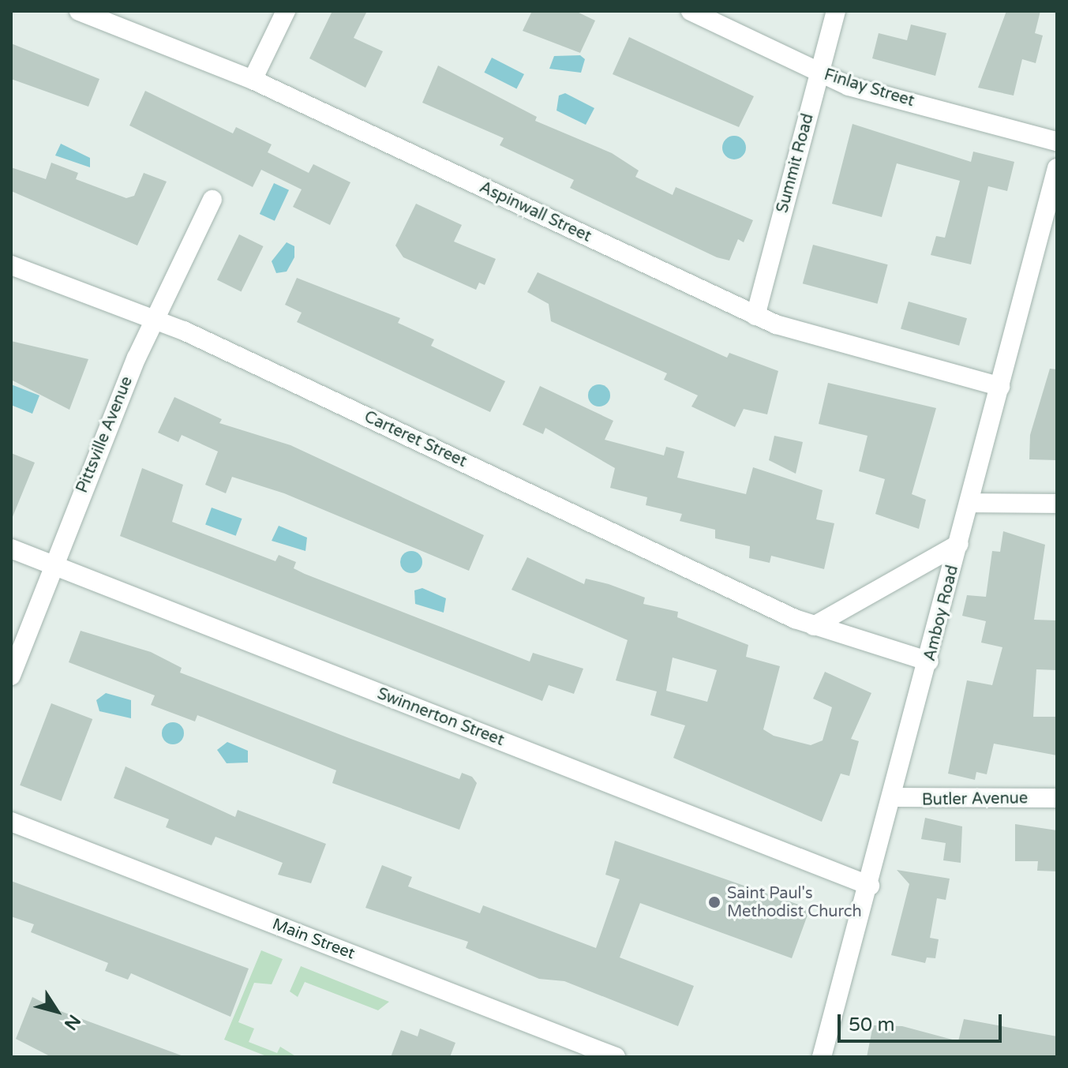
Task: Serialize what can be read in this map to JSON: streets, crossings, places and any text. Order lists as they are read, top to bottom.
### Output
{
  "streets": {
    "street": [
      "Finlay Street",
      "Summit Road",
      "Aspinwall Street",
      "Pittsville Avenue",
      "Carteret Street",
      "Amboy Road",
      "Swinnerton Street",
      "Butler Avenue",
      "Main Street"
    ]
  },
  "crossings": [
    ["Finlay Street", "Summit Road"],
    ["Summit Road", "Aspinwall Street"],
    ["Aspinwall Street", "Amboy Road"],
    ["Pittsville Avenue", "Carteret Street"],
    ["Pittsville Avenue", "Swinnerton Street"],
    ["Carteret Street", "Amboy Road"],
    ["Amboy Road", "Swinnerton Street"],
    ["Amboy Road", "Butler Avenue"]
  ],
  "places": ["Saint Paul's Methodist Church"],
  "scale_bar": "50 m",
  "north": "bottom right"
}
